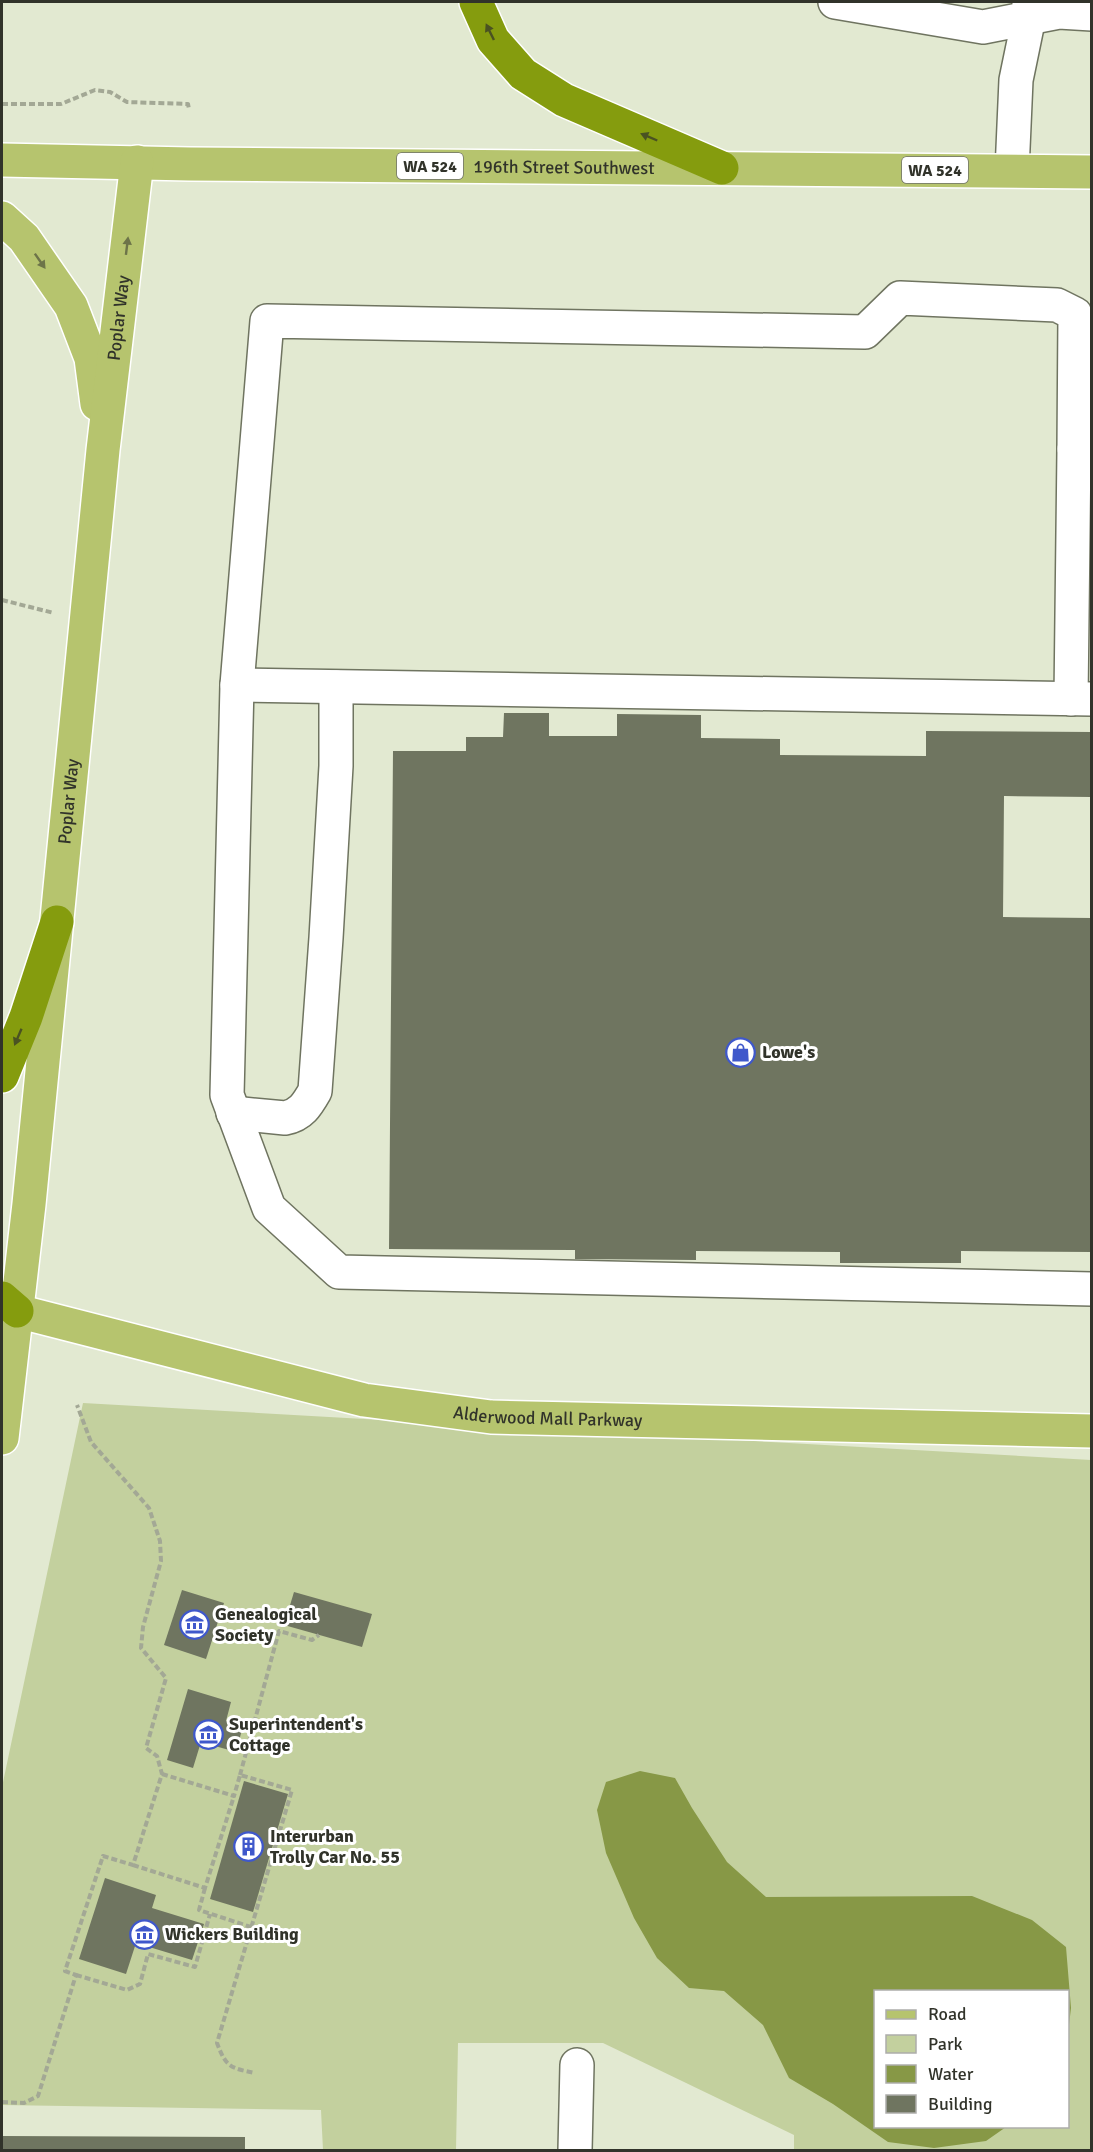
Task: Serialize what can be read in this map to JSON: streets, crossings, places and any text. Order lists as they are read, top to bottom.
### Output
{
  "streets": {
    "main road": [
      "WA 524",
      "196th Street Southwest",
      "Poplar Way",
      "Alderwood Mall Parkway"
    ]
  },
  "crossings": [
    ["196th Street Southwest", "Poplar Way"],
    ["Poplar Way", "Alderwood Mall Parkway"]
  ],
  "places": {
    "shop": ["Lowe's"],
    "museum": ["Genealogical Society", "Superintendent's Cottage", "Wickers Building"],
    "building": ["Interurban Trolly Car No. 55"]
  },
  "legend": [
    "Road",
    "Park",
    "Water",
    "Building"
  ]
}
